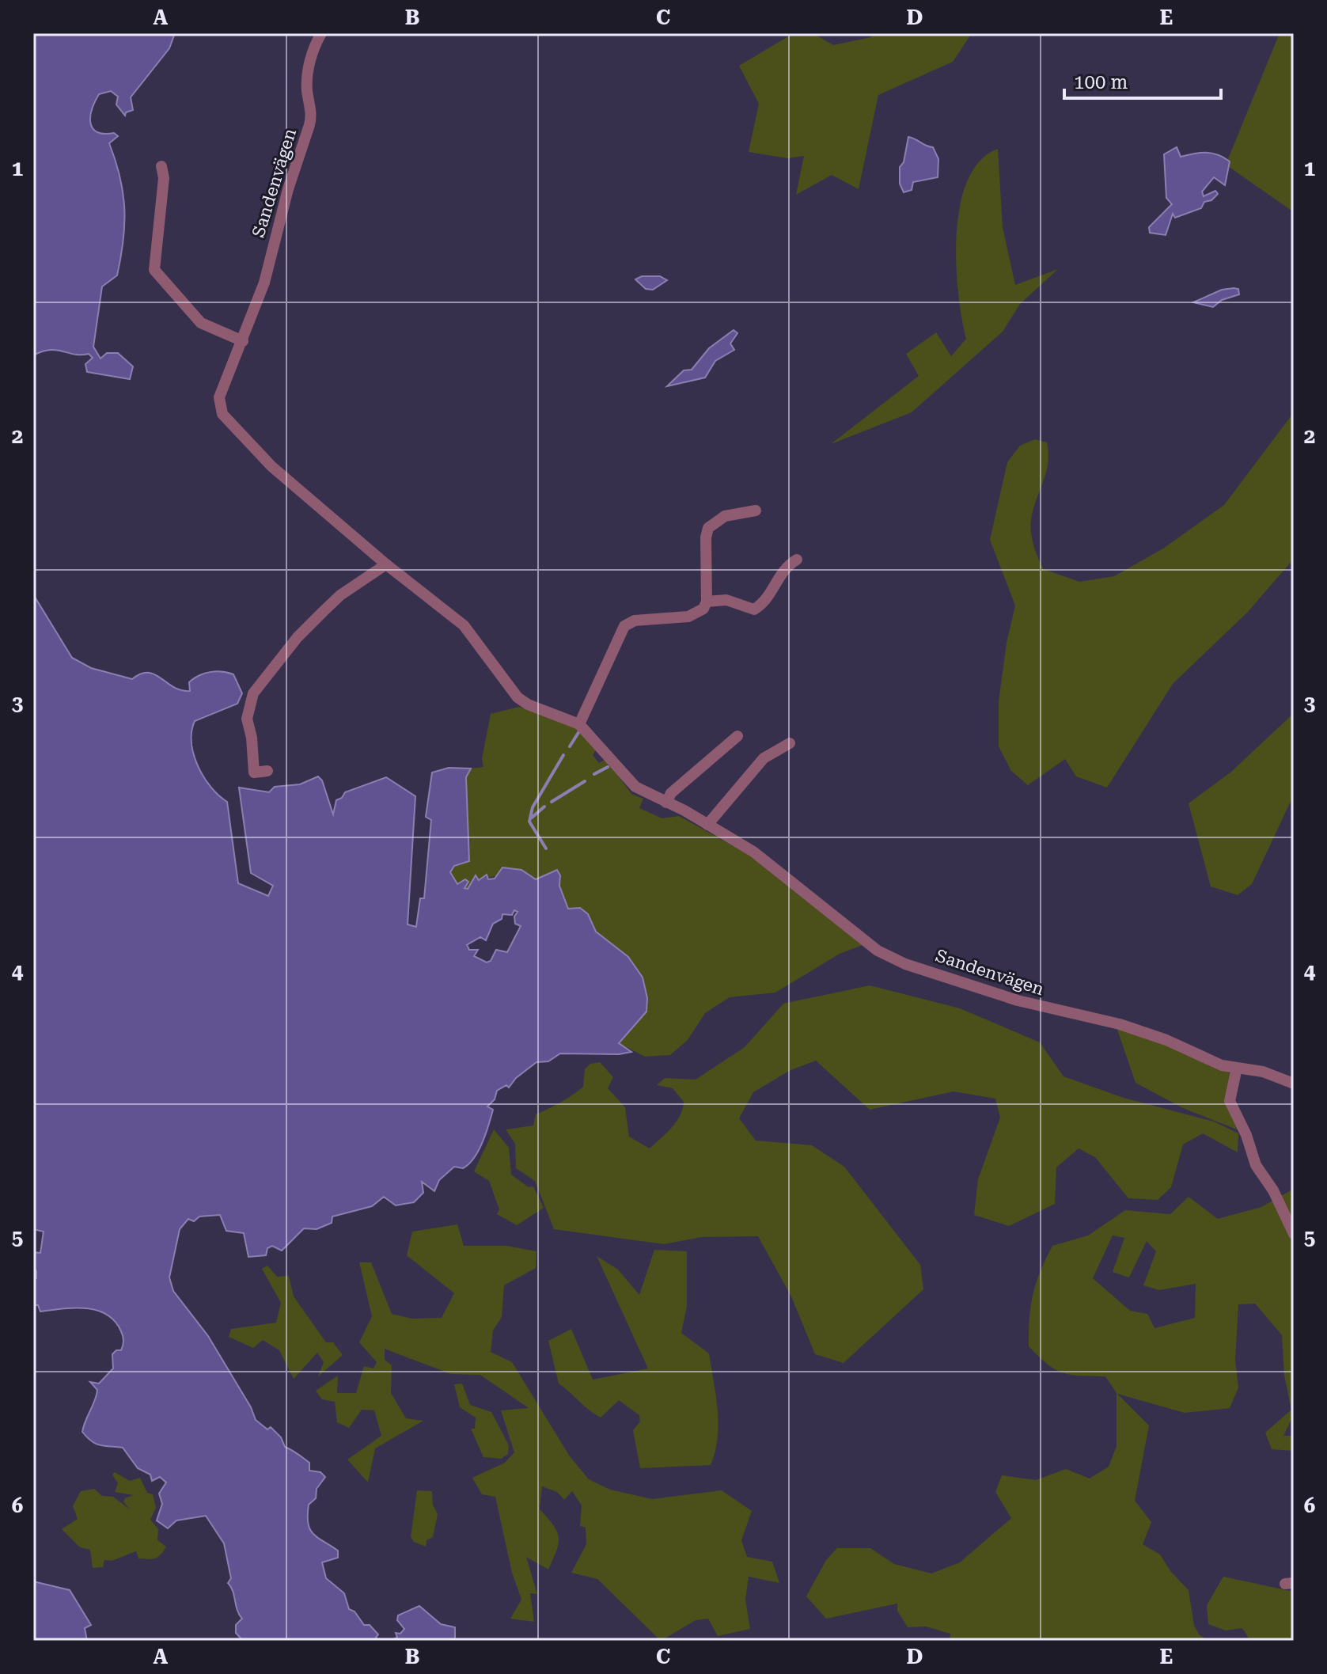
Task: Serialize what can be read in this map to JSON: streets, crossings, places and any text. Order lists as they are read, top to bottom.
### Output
{
  "streets": {
    "street": ["Sandenvägen"]
  },
  "scale_bar": "100 m",
  "grid": {
    "columns": [
      "A",
      "B",
      "C",
      "D",
      "E"
    ],
    "rows": [
      "1",
      "2",
      "3",
      "4",
      "5",
      "6"
    ]
  }
}
